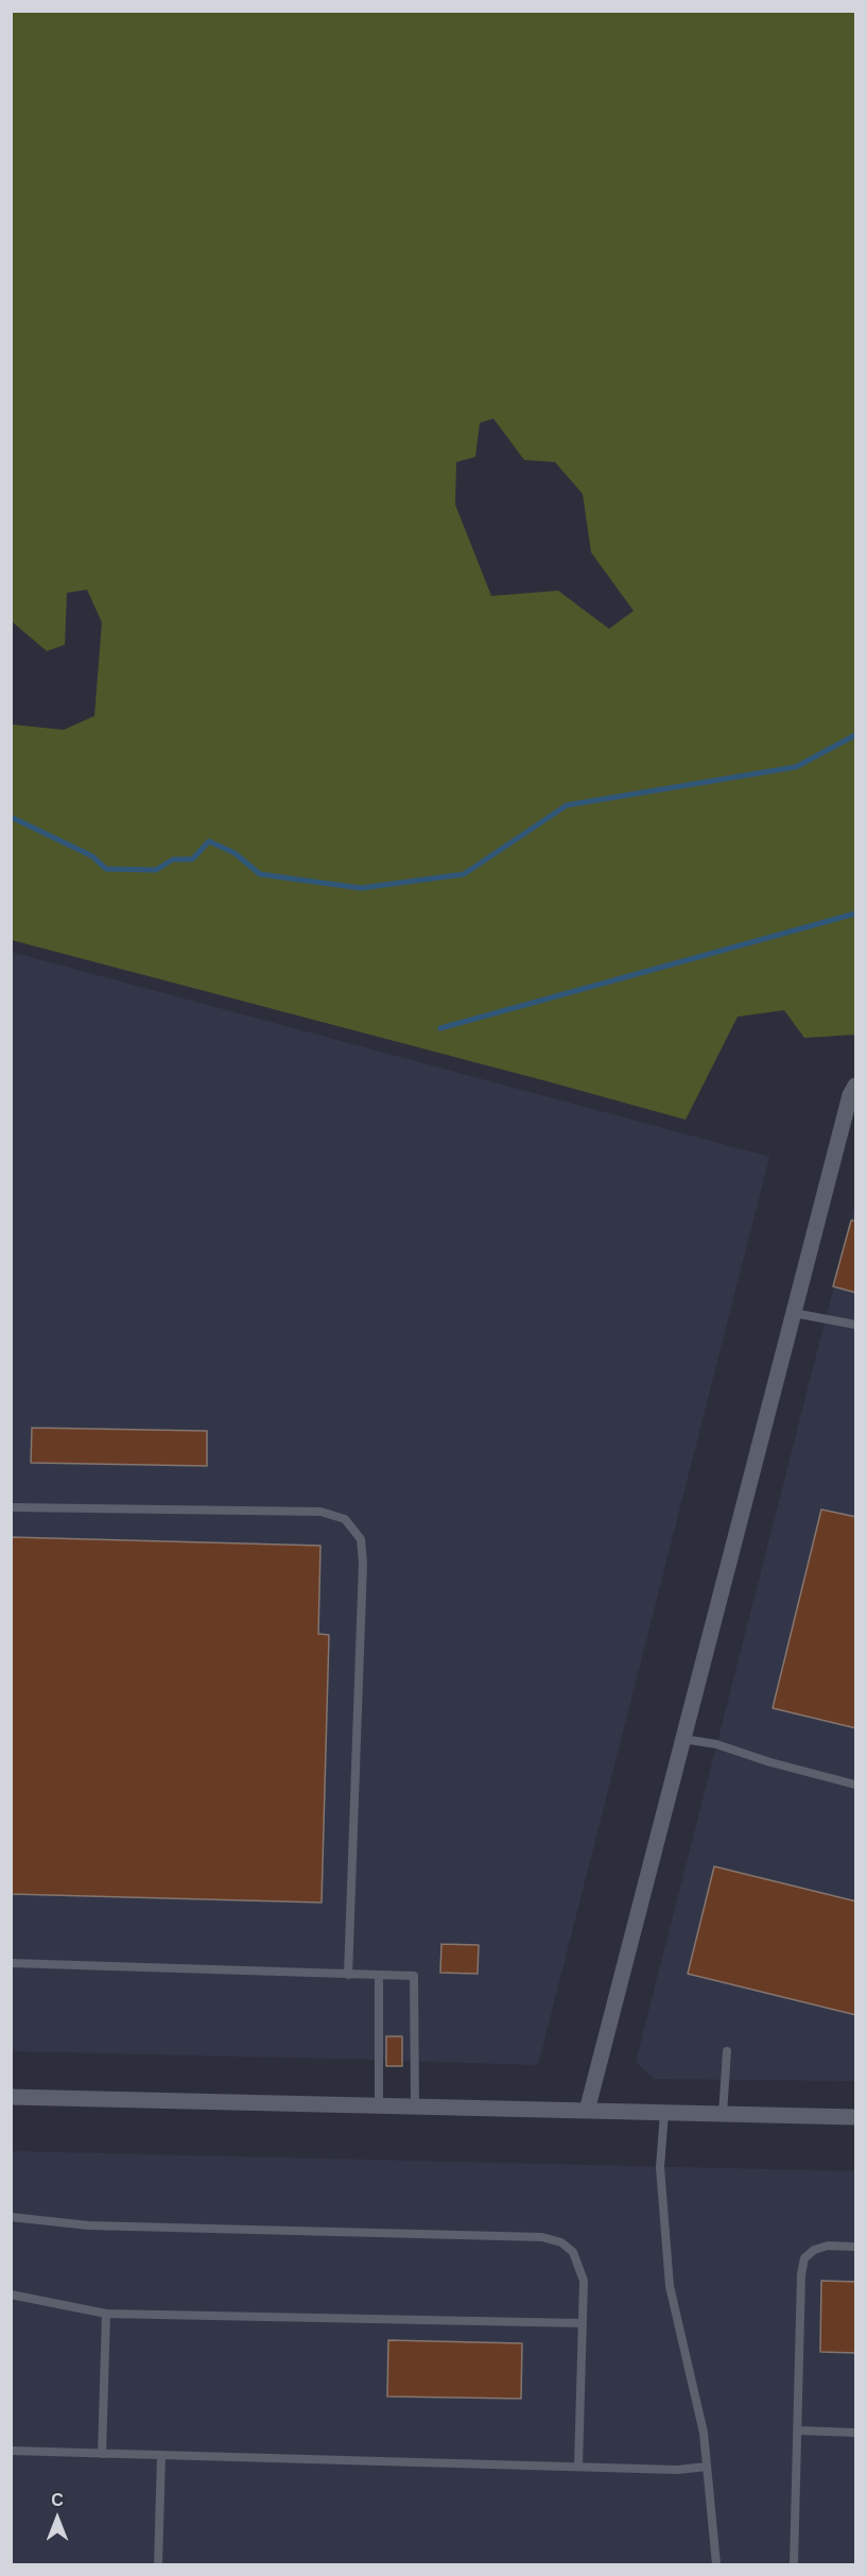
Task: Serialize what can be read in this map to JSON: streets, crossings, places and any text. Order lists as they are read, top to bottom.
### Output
{
  "north": "top"
}
